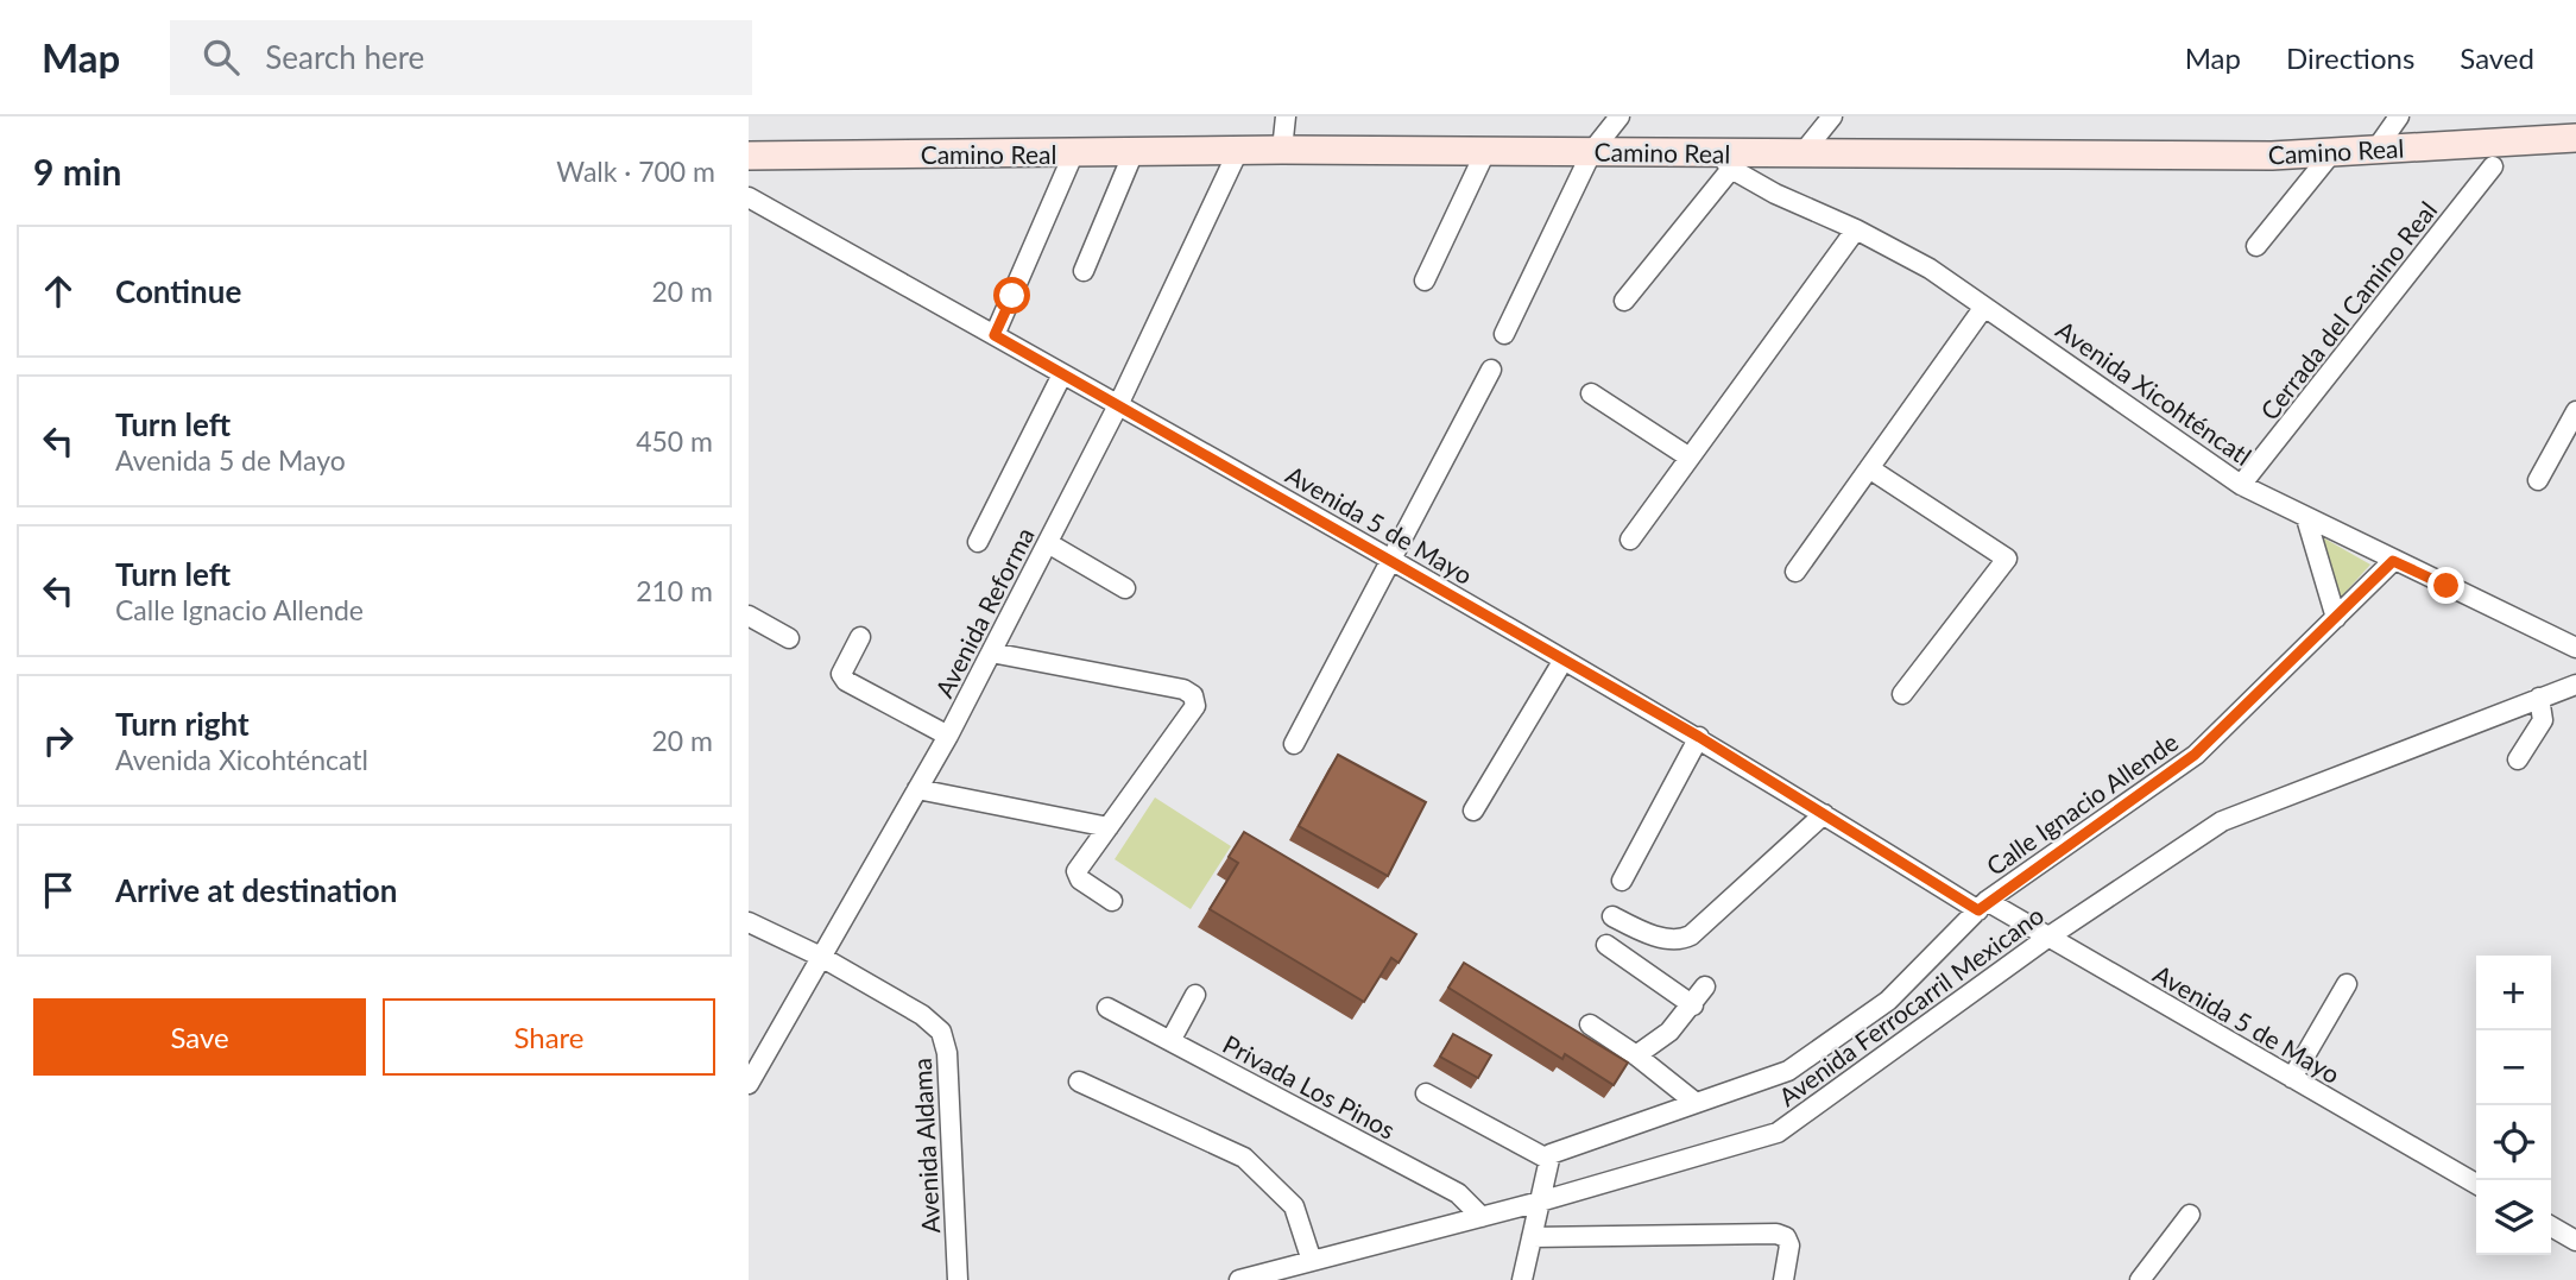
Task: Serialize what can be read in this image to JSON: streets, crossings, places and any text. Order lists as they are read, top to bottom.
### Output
{
  "streets": {
    "main road": ["Camino Real"],
    "street": [
      "Cerrada del Camino Real",
      "Avenida Xicohténcatl",
      "Avenida 5 de Mayo",
      "Avenida Reforma",
      "Calle Ignacio Allende",
      "Avenida Ferrocarril Mexicano",
      "Privada Los Pinos",
      "Avenida Aldama"
    ]
  },
  "crossings": [
    ["Camino Real", "Avenida Xicohténcatl"],
    ["Camino Real", "Avenida Reforma"],
    ["Cerrada del Camino Real", "Avenida Xicohténcatl"],
    ["Avenida Xicohténcatl", "Calle Ignacio Allende"],
    ["Avenida 5 de Mayo", "Avenida Reforma"],
    ["Avenida 5 de Mayo", "Calle Ignacio Allende"],
    ["Avenida 5 de Mayo", "Avenida Ferrocarril Mexicano"],
    ["Avenida Reforma", "Avenida Aldama"],
    ["Avenida Ferrocarril Mexicano", "Privada Los Pinos"]
  ],
  "page": {
    "header": "Map",
    "search": "Search here",
    "nav": ["Map", "Directions", "Saved"],
    "heading": ["9 min", "Walk · 700 m"],
    "list": [
      ["Continue", "20 m"],
      ["Turn left", "Avenida 5 de Mayo", "450 m"],
      ["Turn left", "Calle Ignacio Allende", "210 m"],
      ["Turn right", "Avenida Xicohténcatl", "20 m"],
      "Arrive at destination"
    ],
    "map_buttons": ["+", "−"],
    "buttons": ["Save", "Share"]
  }
}
